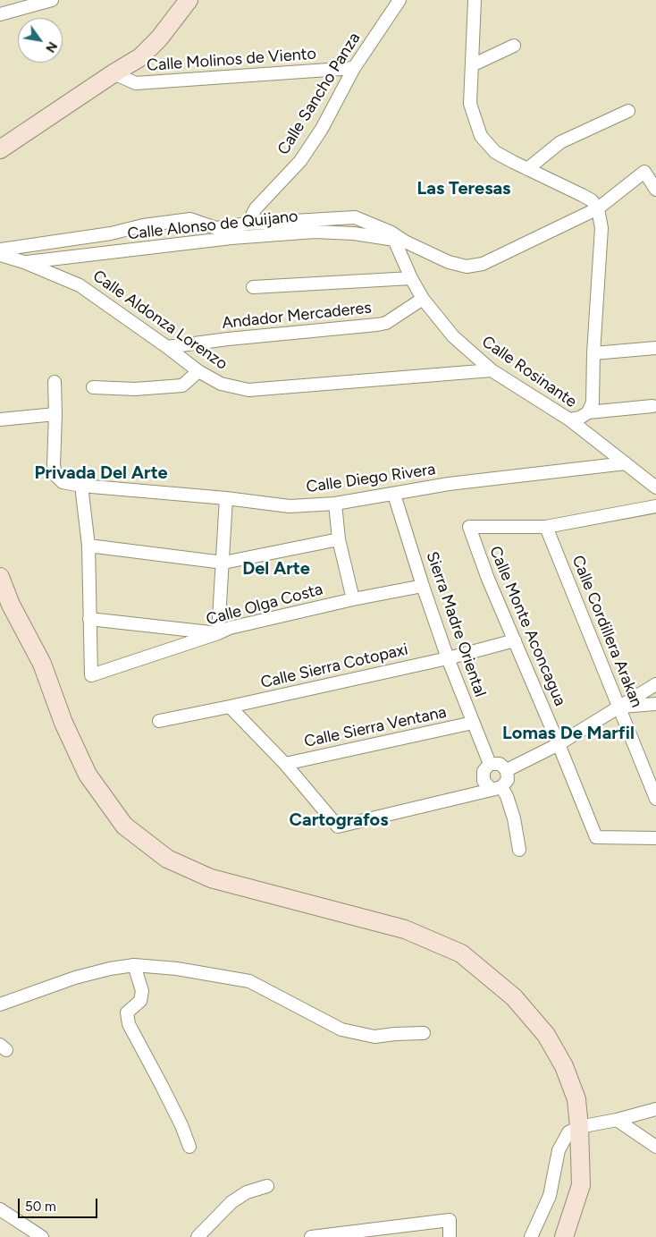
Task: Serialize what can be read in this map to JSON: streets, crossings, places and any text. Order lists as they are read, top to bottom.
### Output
{
  "streets": {
    "street": [
      "Calle Molinos de Viento",
      "Calle Sancho Panza",
      "Calle Alonso de Quijano",
      "Andador Mercaderes",
      "Calle Aldonza Lorenzo",
      "Calle Rosinante",
      "Calle Diego Rivera",
      "Calle Olga Costa",
      "Sierra Madre Oriental",
      "Calle Monte Aconcagua",
      "Calle Cordillera Arakan",
      "Calle Sierra Cotopaxi",
      "Calle Sierra Ventana"
    ]
  },
  "crossings": [
    ["Calle Molinos de Viento", "Calle Sancho Panza"],
    ["Calle Sancho Panza", "Calle Alonso de Quijano"],
    ["Calle Alonso de Quijano", "Calle Aldonza Lorenzo"],
    ["Calle Alonso de Quijano", "Calle Rosinante"],
    ["Andador Mercaderes", "Calle Aldonza Lorenzo"],
    ["Andador Mercaderes", "Calle Rosinante"],
    ["Calle Aldonza Lorenzo", "Calle Rosinante"],
    ["Calle Rosinante", "Calle Diego Rivera"],
    ["Calle Diego Rivera", "Sierra Madre Oriental"],
    ["Calle Olga Costa", "Sierra Madre Oriental"],
    ["Sierra Madre Oriental", "Calle Sierra Cotopaxi"],
    ["Sierra Madre Oriental", "Calle Sierra Ventana"],
    ["Calle Monte Aconcagua", "Calle Cordillera Arakan"],
    ["Calle Monte Aconcagua", "Calle Sierra Cotopaxi"]
  ],
  "districts": [
    "Las Teresas",
    "Privada Del Arte",
    "Del Arte",
    "Lomas De Marfil",
    "Cartografos"
  ],
  "scale_bar": "50 m",
  "north": "bottom right"
}
